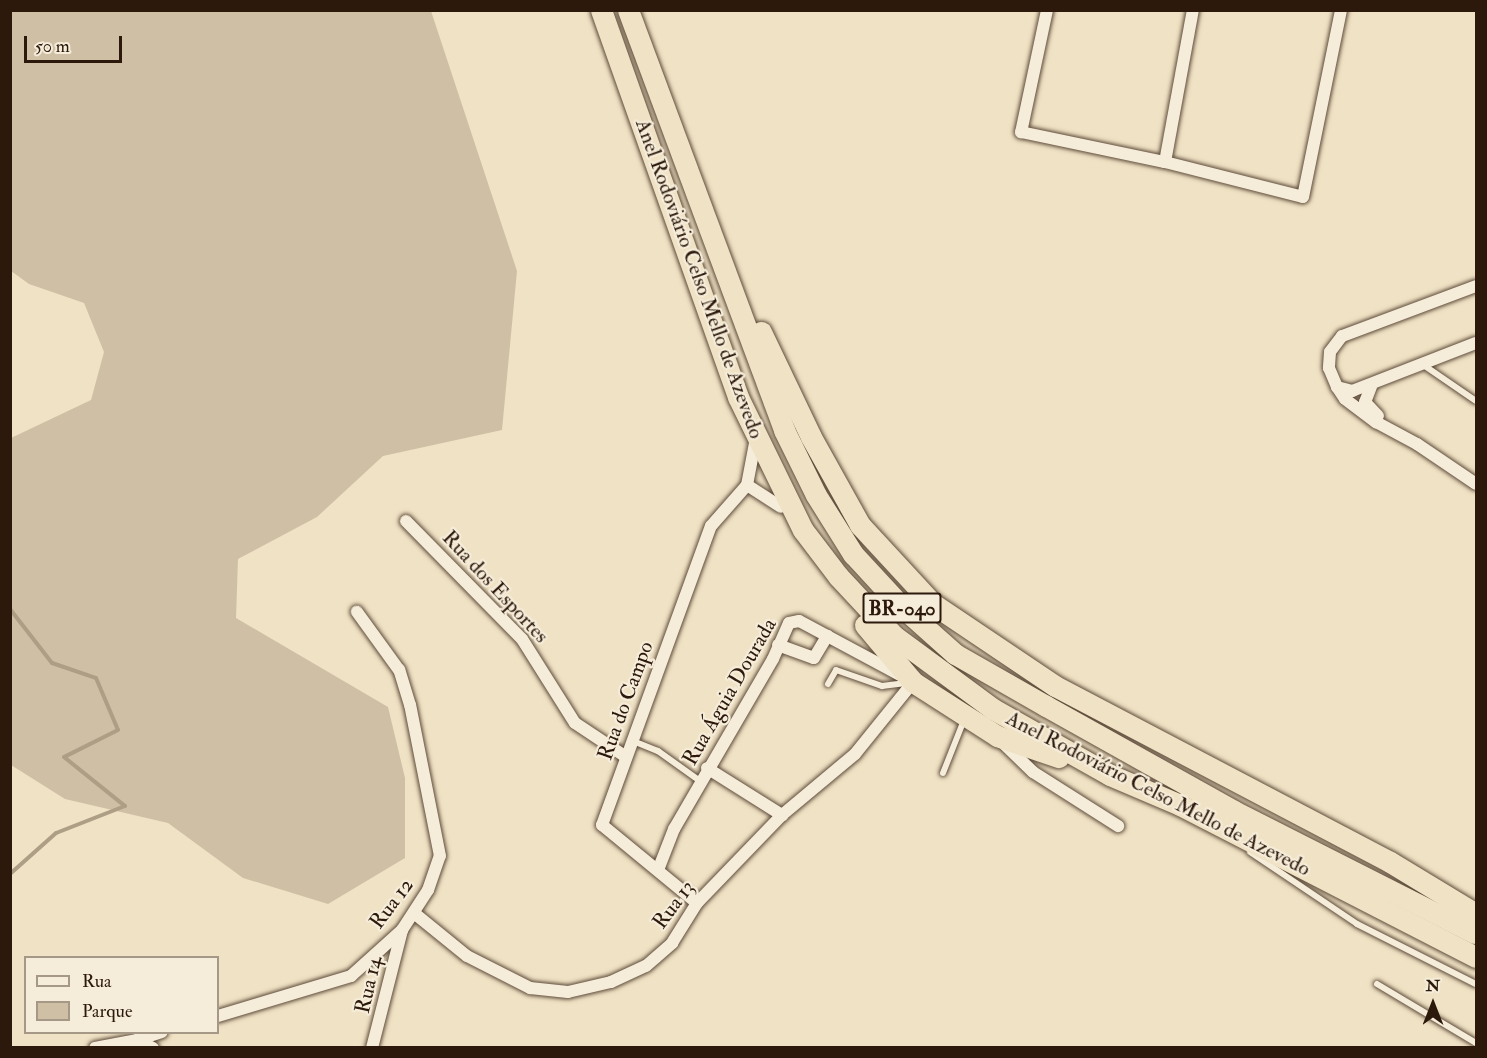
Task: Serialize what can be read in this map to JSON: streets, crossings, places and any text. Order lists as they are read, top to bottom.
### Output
{
  "streets": {
    "highway": ["Anel Rodoviário Celso Mello de Azevedo", "BR-040"],
    "street": [
      "Rua dos Esportes",
      "Rua Águia Dourada",
      "Rua do Campo",
      "Rua 12",
      "Rua 13",
      "Rua 14"
    ]
  },
  "crossings": [
    ["Rua dos Esportes", "Rua do Campo"],
    ["Rua Águia Dourada", "Rua do Campo"],
    ["Rua Águia Dourada", "Rua 13"],
    ["Rua do Campo", "Rua 13"],
    ["Rua 12", "Rua 13"],
    ["Rua 12", "Rua 14"]
  ],
  "legend": ["Rua", "Parque"],
  "scale_bar": "50 m",
  "north": "top"
}
